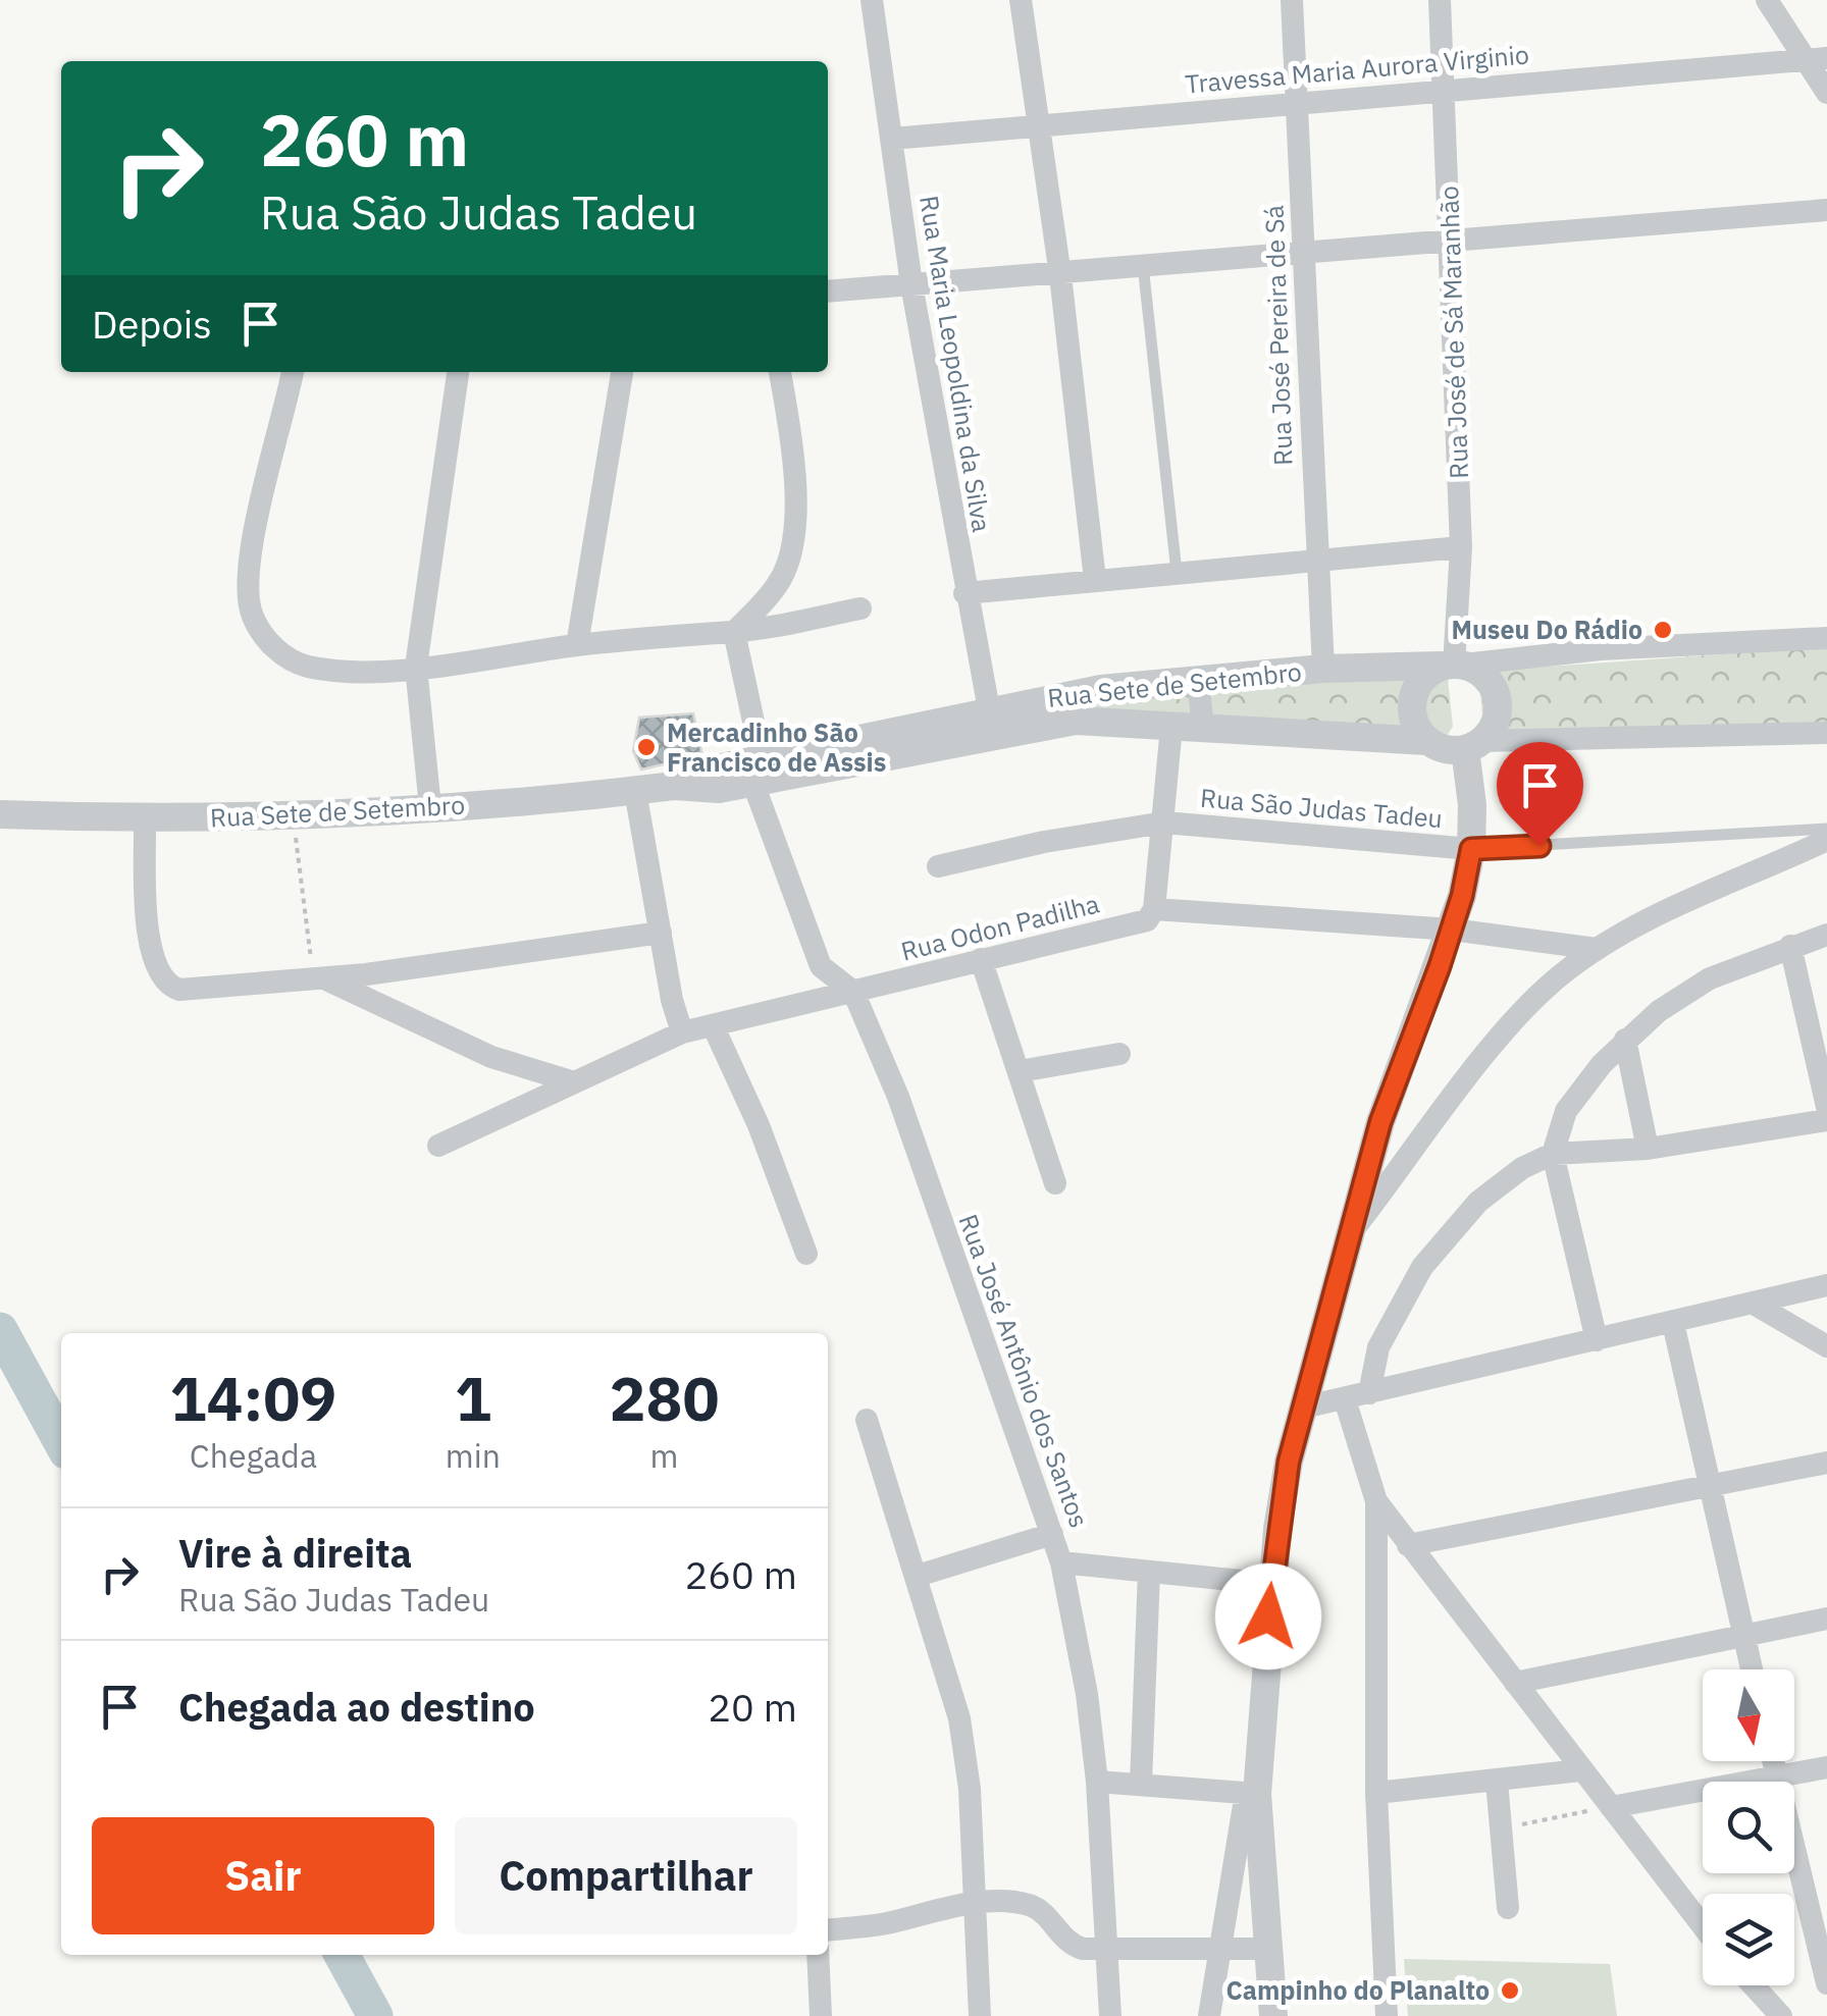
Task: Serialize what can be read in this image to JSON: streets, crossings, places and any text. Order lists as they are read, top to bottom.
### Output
{
  "streets": {
    "street": [
      "Travessa Maria Aurora Virginio",
      "Rua José de Sá Maranhão",
      "Rua José Pereira de Sá",
      "Rua Maria Leopoldina da Silva",
      "Rua Sete de Setembro",
      "Rua São Judas Tadeu",
      "Rua Odon Padilha",
      "Rua José Antônio dos Santos"
    ]
  },
  "crossings": [
    ["Travessa Maria Aurora Virginio", "Rua José de Sá Maranhão"],
    ["Travessa Maria Aurora Virginio", "Rua José Pereira de Sá"],
    ["Travessa Maria Aurora Virginio", "Rua Maria Leopoldina da Silva"],
    ["Rua José de Sá Maranhão", "Rua Sete de Setembro"],
    ["Rua José Pereira de Sá", "Rua Sete de Setembro"],
    ["Rua Maria Leopoldina da Silva", "Rua Sete de Setembro"],
    ["Rua Sete de Setembro", "Rua José Antônio dos Santos"],
    ["Rua Odon Padilha", "Rua José Antônio dos Santos"]
  ],
  "places": ["Museu Do Rádio", "Mercadinho São Francisco de Assis", "Campinho do Planalto"],
  "north": "bottom",
  "page": {
    "turn": ["260 m", "Rua São Judas Tadeu"],
    "then": "Depois",
    "eta": [
      "14:09",
      "Chegada",
      "1",
      "min",
      "280",
      "m"
    ],
    "list": [
      {
        "name": "Vire à direita",
        "note": "Rua São Judas Tadeu",
        "value": "260 m"
      },
      {
        "name": "Chegada ao destino",
        "value": "20 m"
      }
    ],
    "buttons": ["Sair", "Compartilhar"]
  }
}
